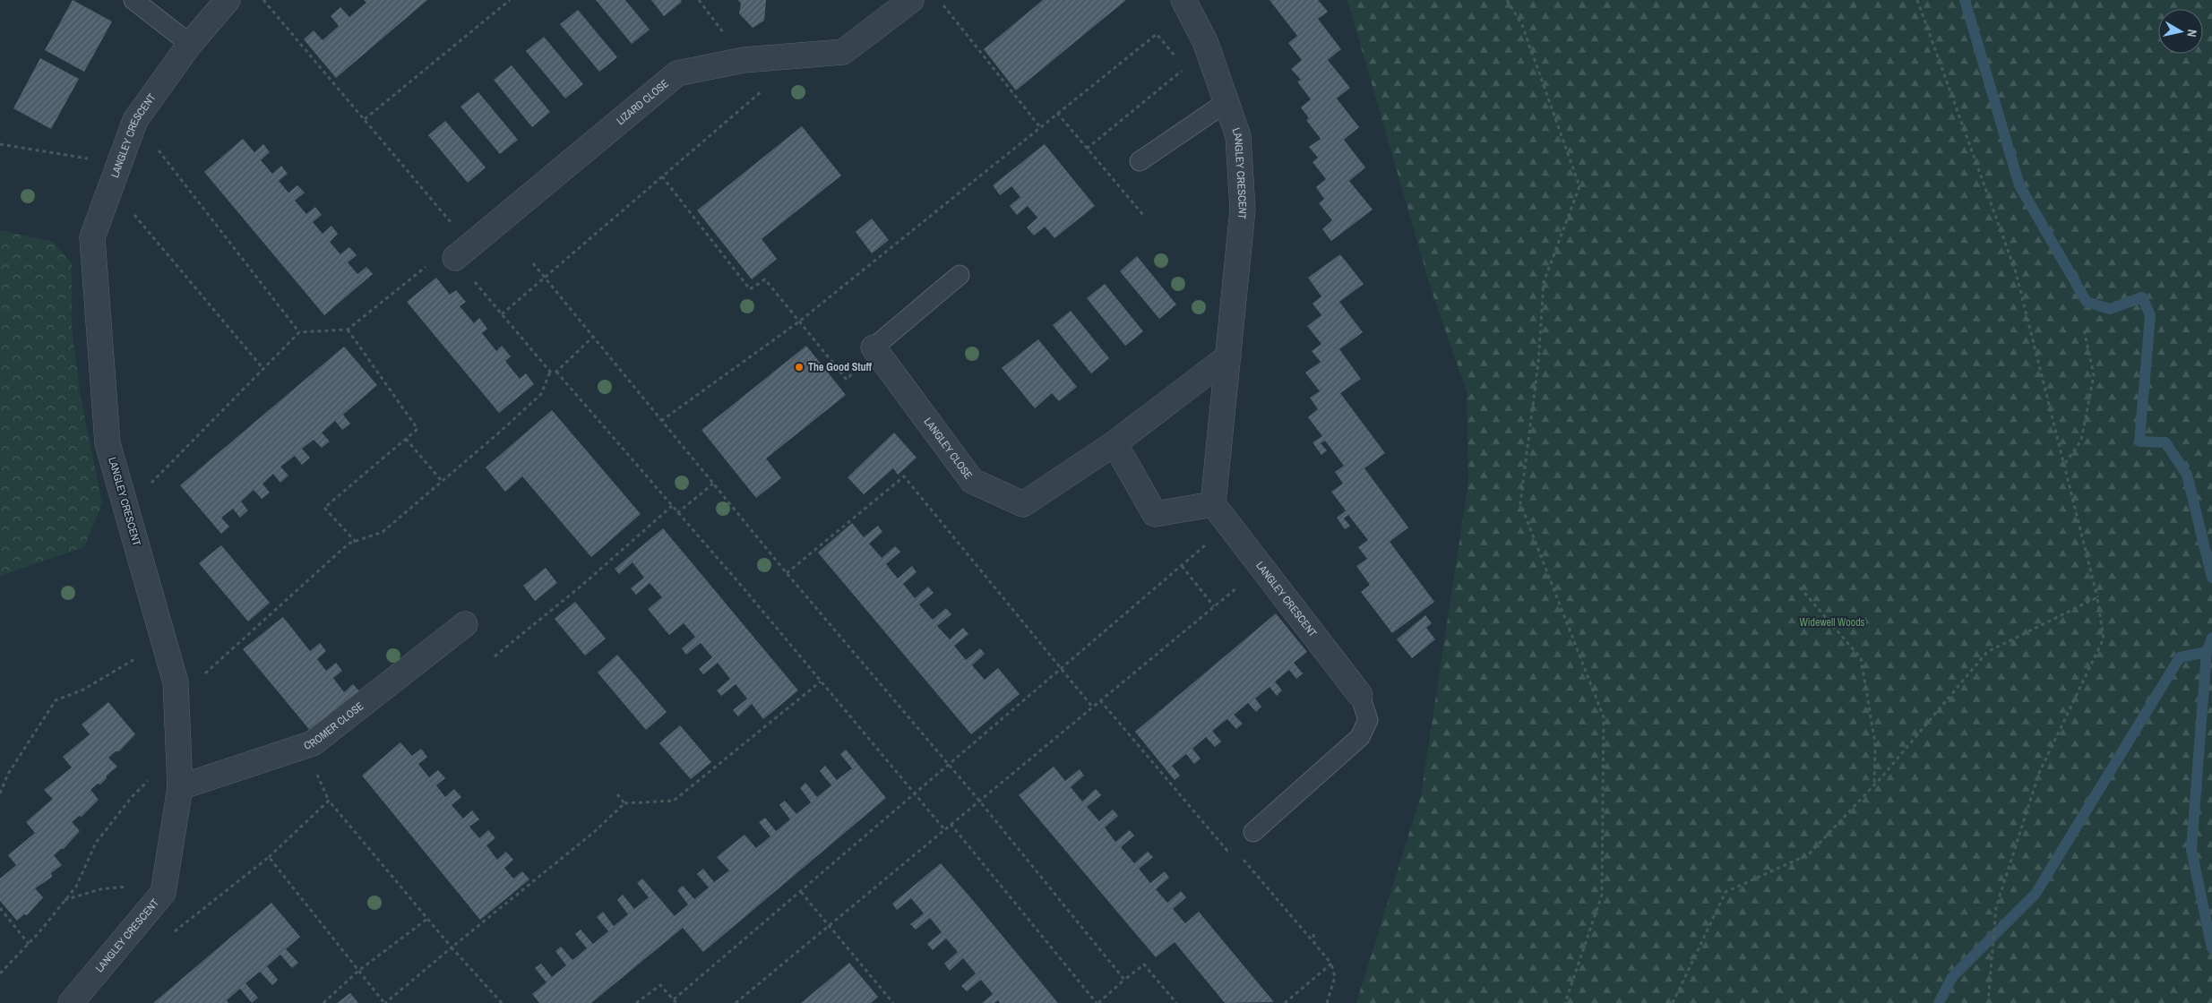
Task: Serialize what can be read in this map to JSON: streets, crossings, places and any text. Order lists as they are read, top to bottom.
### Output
{
  "streets": {
    "street": [
      "LIZARD CLOSE",
      "LANGLEY CRESCENT",
      "LANGLEY CLOSE",
      "CROMER CLOSE"
    ]
  },
  "crossings": [
    ["LANGLEY CRESCENT", "CROMER CLOSE"]
  ],
  "parks": ["Widewell Woods"],
  "places": ["The Good Stuff"],
  "north": "right"
}
